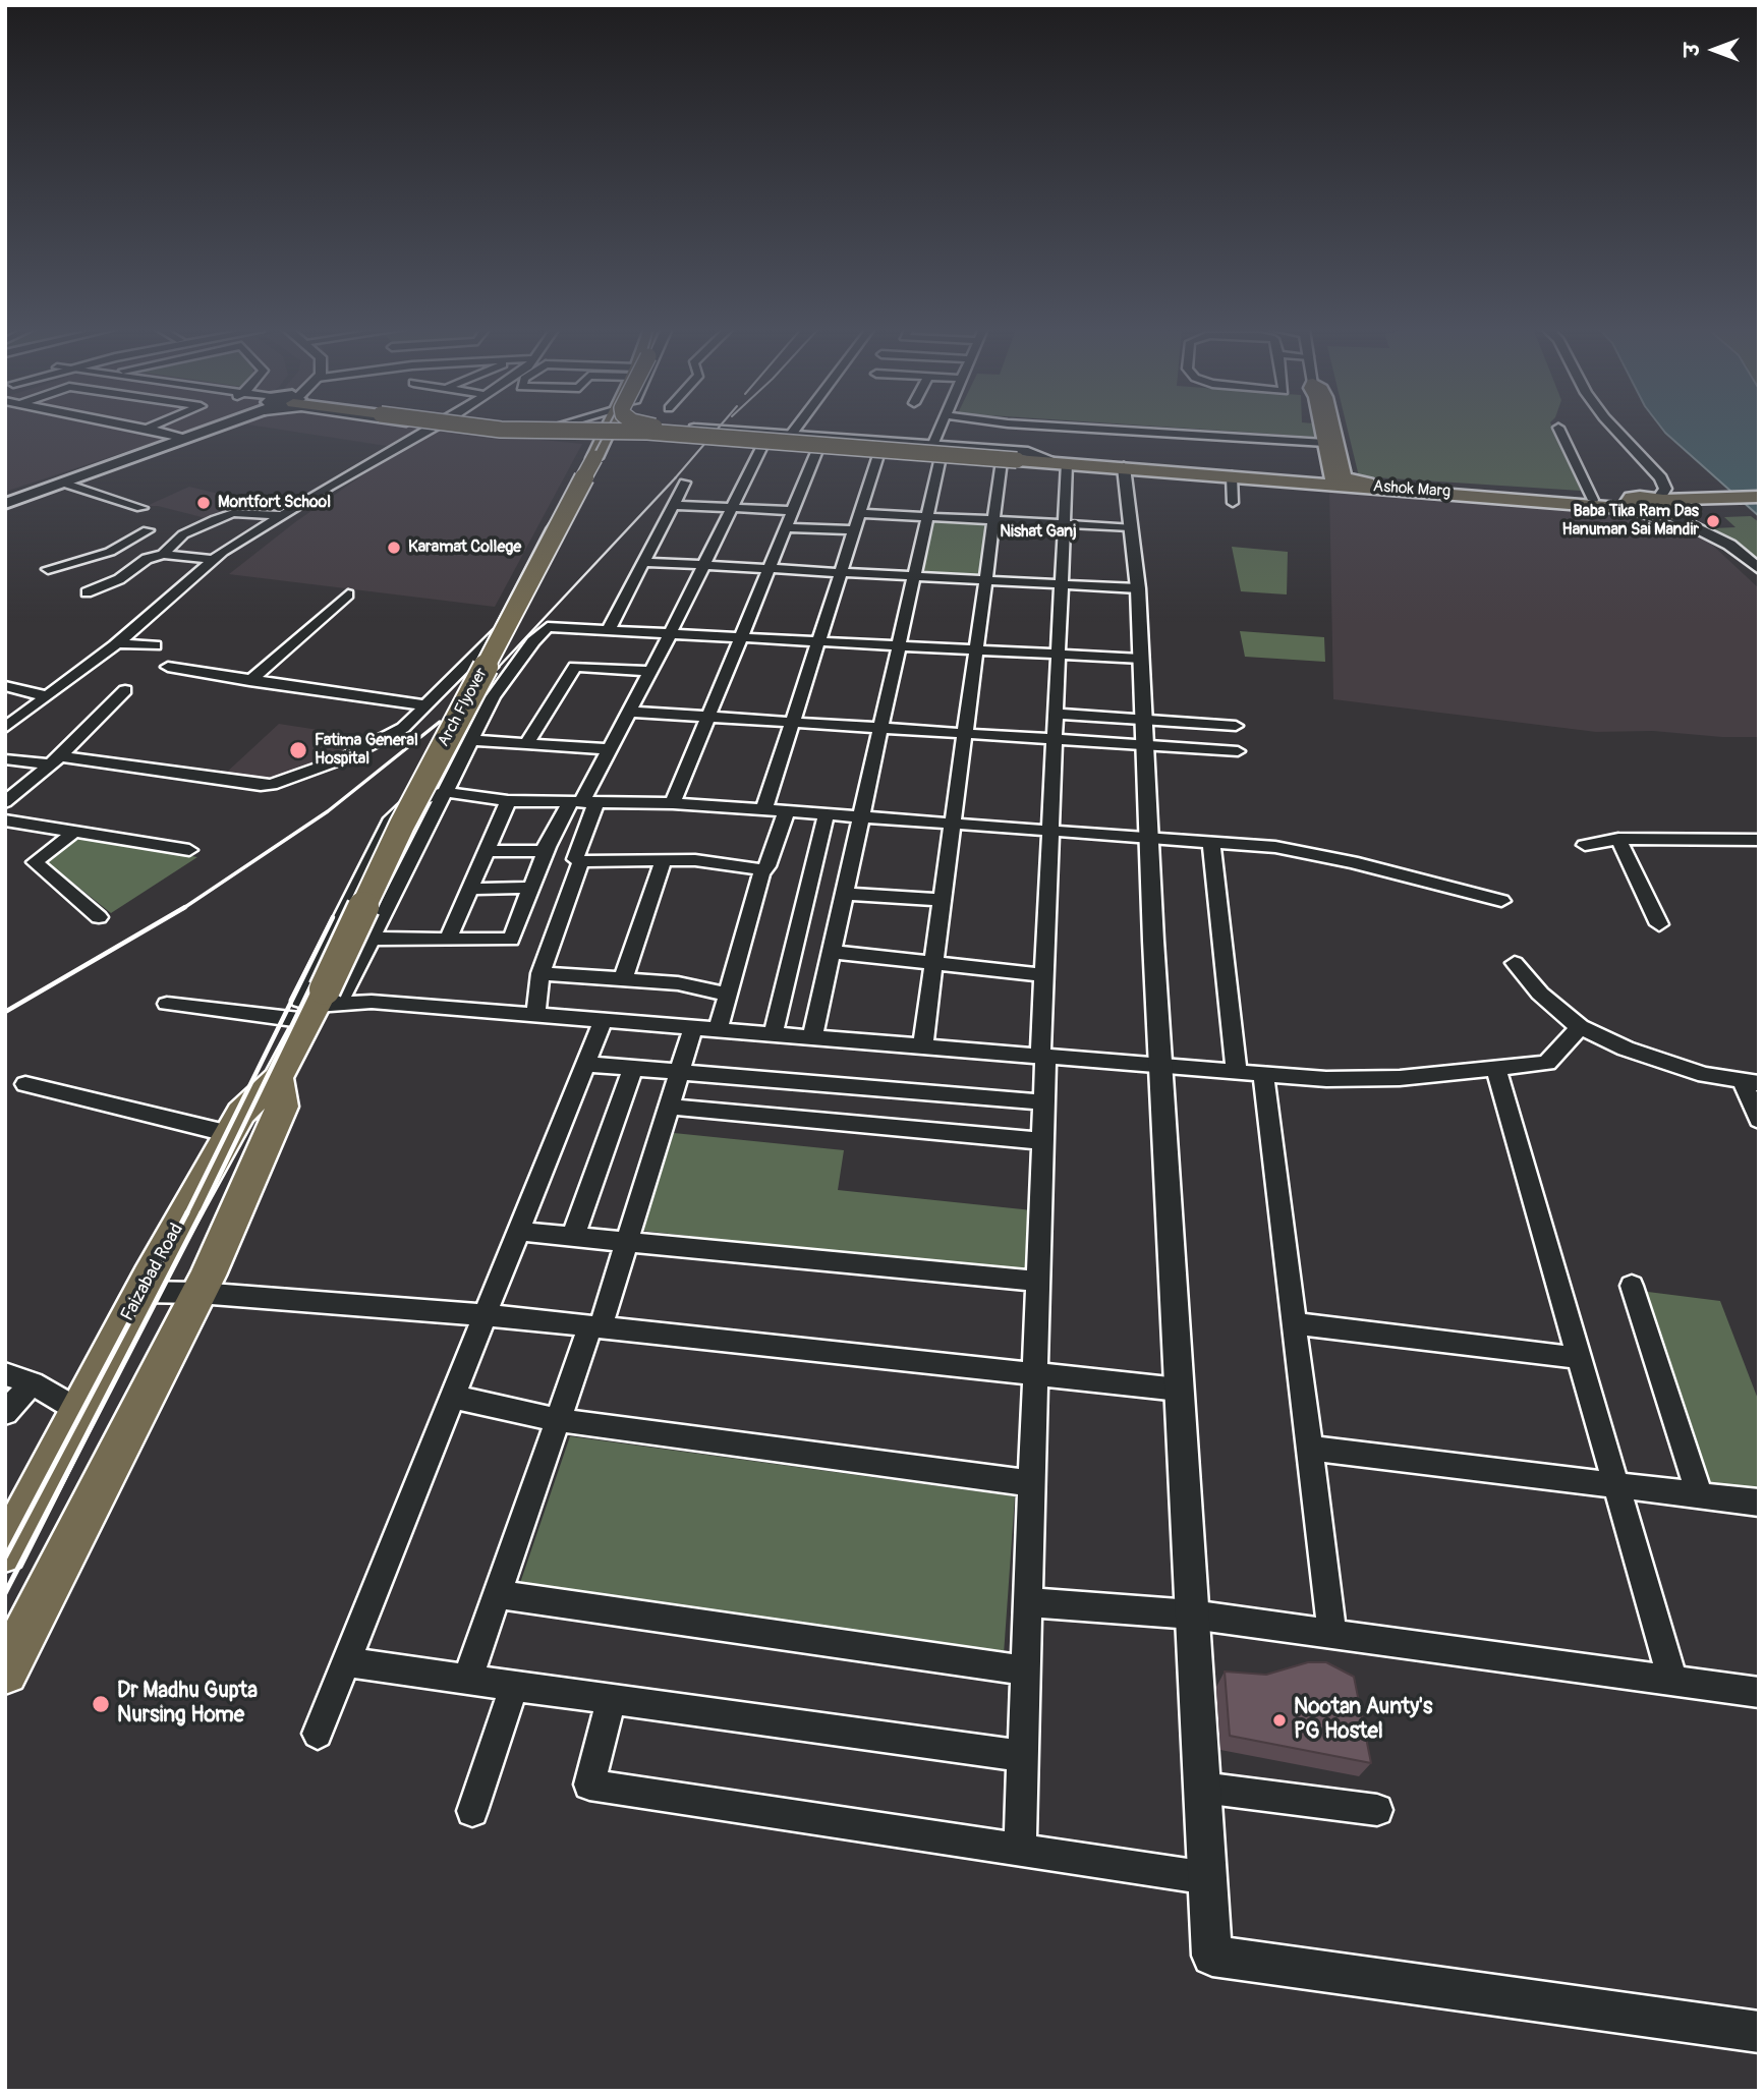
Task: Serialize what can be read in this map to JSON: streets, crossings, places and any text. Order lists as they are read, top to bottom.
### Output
{
  "streets": {
    "main road": ["Ashok Marg", "Arch Flyover", "Faizabad Road"]
  },
  "crossings": [
    ["Ashok Marg", "Arch Flyover"],
    ["Arch Flyover", "Faizabad Road"]
  ],
  "districts": ["Nishat Ganj"],
  "places": [
    "Montfort School",
    "Baba Tika Ram Das Hanuman Sai Mandir",
    "Karamat College",
    "Fatima General Hospital",
    "Dr Madhu Gupta Nursing Home",
    "Nootan Aunty's PG Hostel"
  ],
  "north": "left"
}
